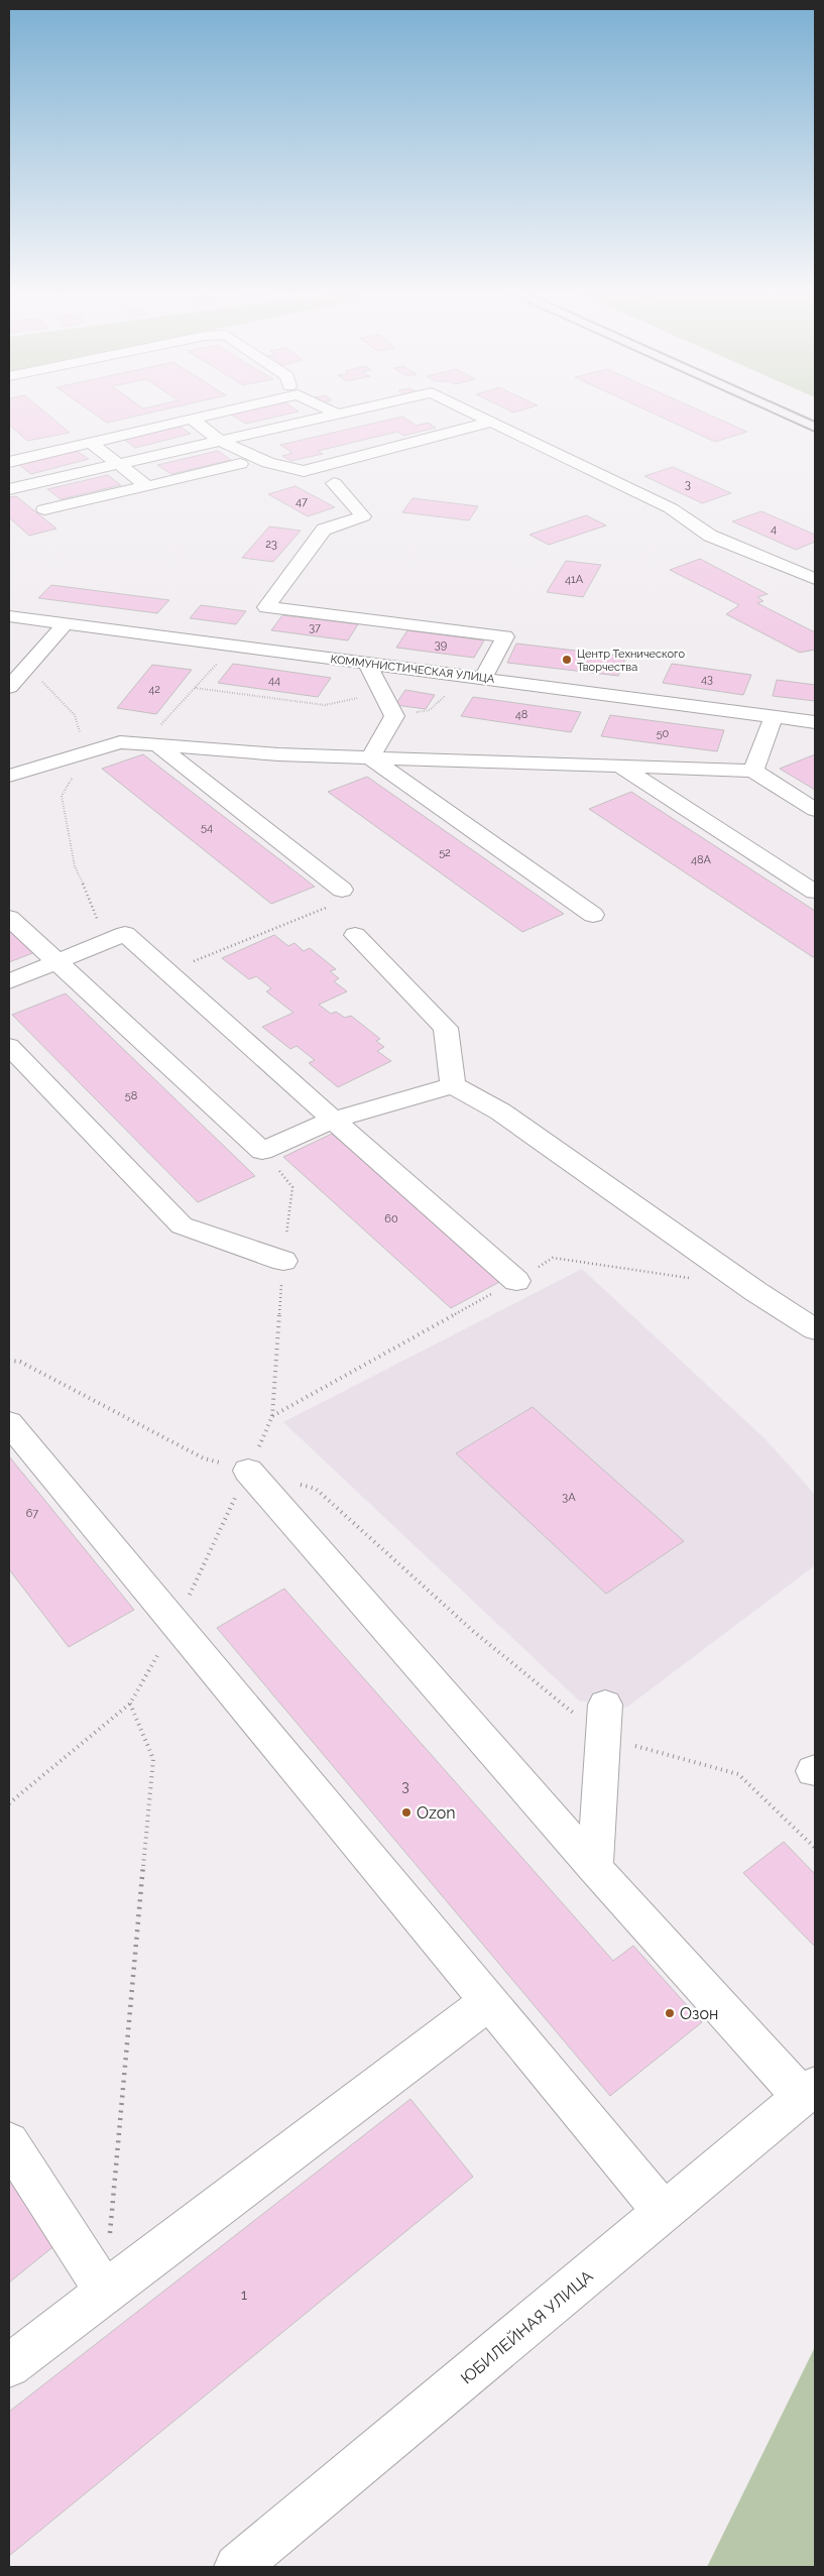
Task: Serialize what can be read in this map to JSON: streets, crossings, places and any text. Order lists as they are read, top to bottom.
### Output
{
  "streets": {
    "street": ["КОММУНИСТИЧЕСКАЯ УЛИЦА", "ЮБИЛЕЙНАЯ УЛИЦА"]
  },
  "places": ["Центр Технического Творчества", "Ozon", "Озон"],
  "house_numbers": [
    "3",
    "47",
    "4",
    "23",
    "41А",
    "37",
    "39",
    "43",
    "44",
    "42",
    "48",
    "50",
    "54",
    "52",
    "48А",
    "58",
    "60",
    "3А",
    "67",
    "3",
    "1"
  ]
}
